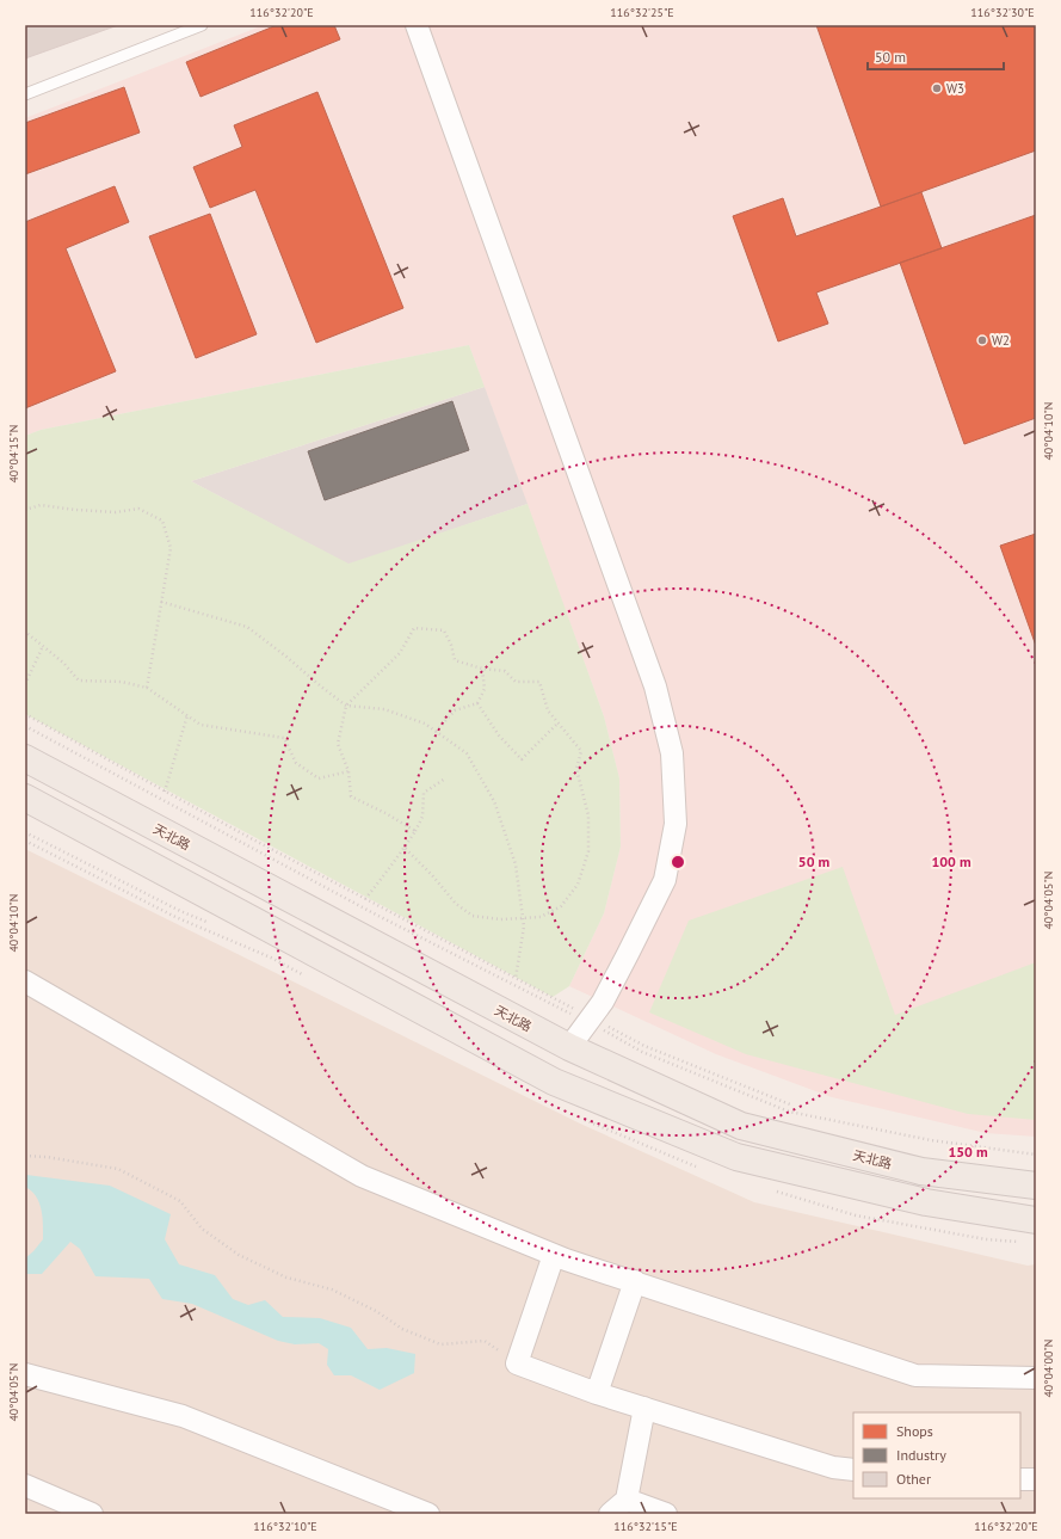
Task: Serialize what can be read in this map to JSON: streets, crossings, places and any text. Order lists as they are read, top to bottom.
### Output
{
  "streets": {
    "main road": ["天北路"]
  },
  "places": ["W3", "W2"],
  "legend": ["Shops", "Industry", "Other"],
  "scale_bar": "50 m",
  "coordinates": [
    "116°32'20\"E",
    "116°32'25\"E",
    "116°32'30\"E",
    "40°04'10\"N",
    "40°04'15\"N",
    "40°04'05\"N",
    "40°04'00\"N",
    "116°32'10\"E",
    "116°32'15\"E"
  ],
  "rings": ["50 m", "100 m", "150 m"]
}
